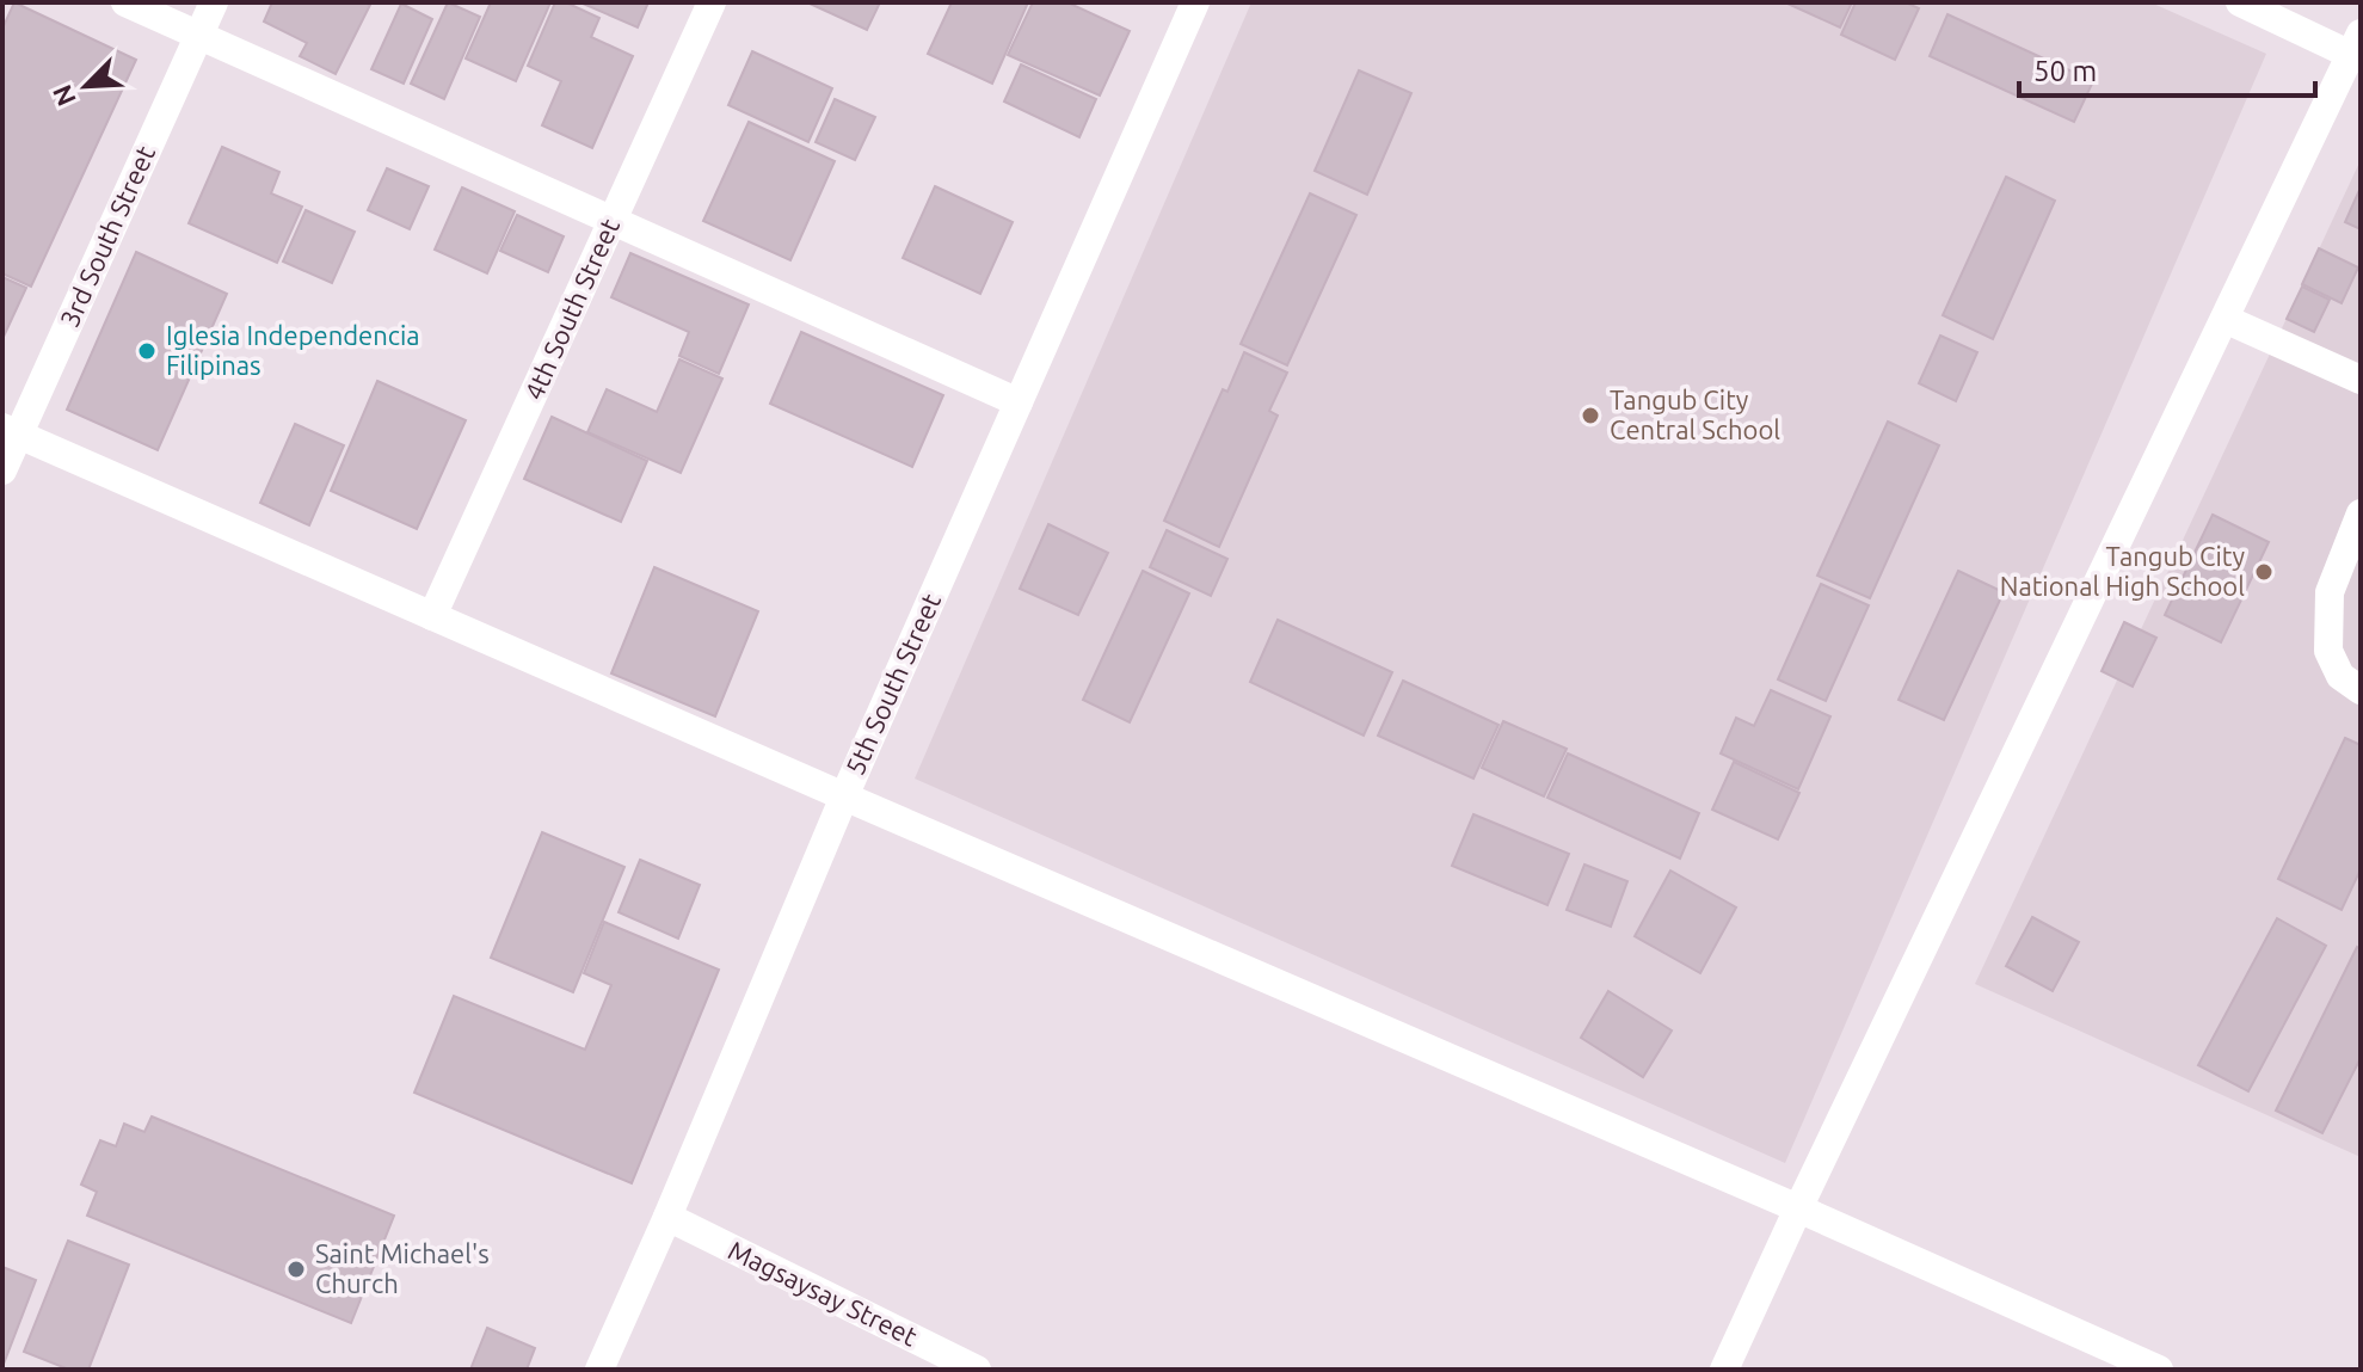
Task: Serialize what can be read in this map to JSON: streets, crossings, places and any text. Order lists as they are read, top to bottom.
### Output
{
  "streets": {
    "street": [
      "3rd South Street",
      "4th South Street",
      "5th South Street",
      "Magsaysay Street"
    ]
  },
  "crossings": [
    ["5th South Street", "Magsaysay Street"]
  ],
  "places": [
    "Iglesia Independencia Filipinas",
    "Tangub City Central School",
    "Tangub City National High School",
    "Saint Michael's Church"
  ],
  "scale_bar": "50 m",
  "north": "bottom left"
}
